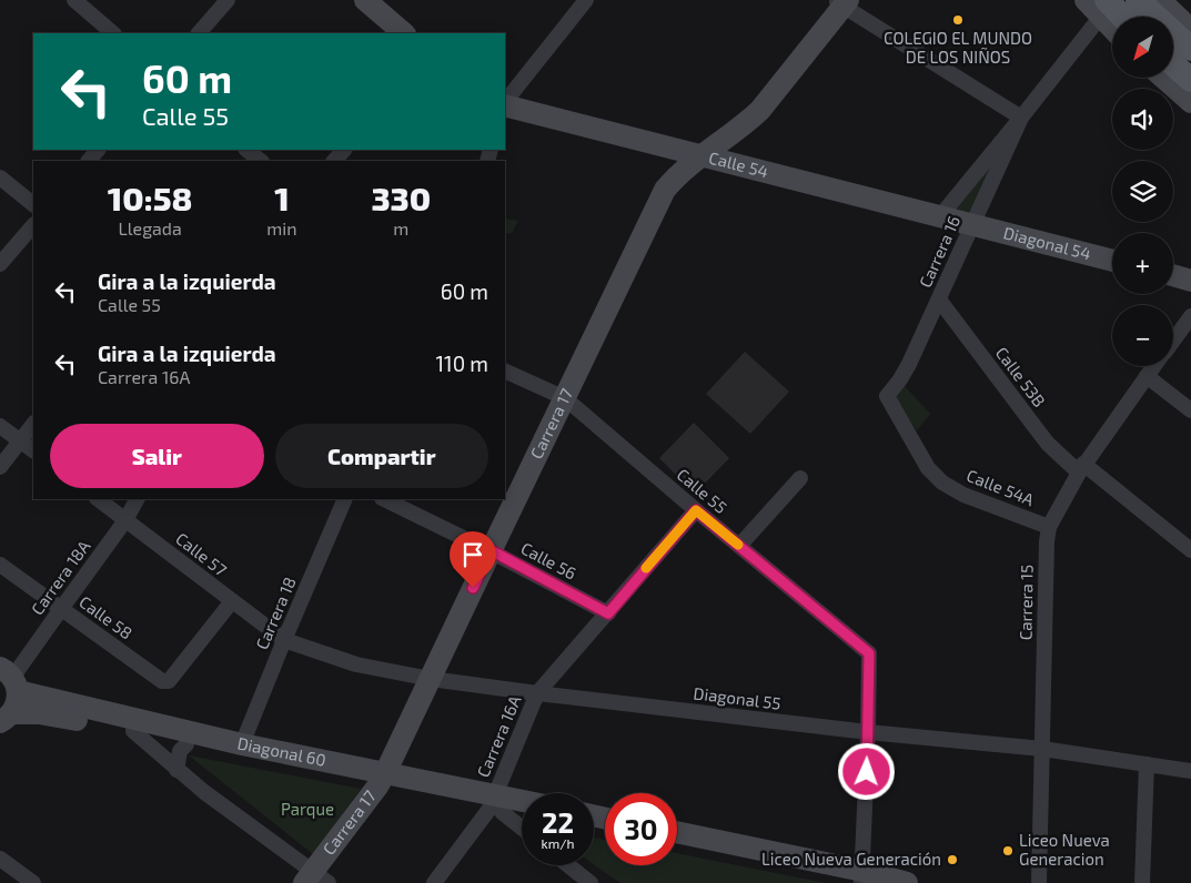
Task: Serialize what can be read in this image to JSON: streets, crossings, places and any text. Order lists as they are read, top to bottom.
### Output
{
  "streets": {
    "street": [
      "Calle 54",
      "Diagonal 54",
      "Carrera 16",
      "Calle 53B",
      "Carrera 17",
      "Calle 54A",
      "Calle 55",
      "Calle 57",
      "Calle 56",
      "Carrera 18A",
      "Carrera 15",
      "Carrera 18",
      "Calle 58",
      "Diagonal 55",
      "Carrera 16A",
      "Diagonal 60"
    ]
  },
  "crossings": [
    ["Calle 54", "Diagonal 54"],
    ["Calle 54", "Carrera 16"],
    ["Calle 54", "Carrera 17"],
    ["Diagonal 54", "Carrera 16"],
    ["Carrera 16", "Calle 53B"],
    ["Carrera 16", "Calle 54A"],
    ["Calle 53B", "Carrera 15"],
    ["Carrera 17", "Calle 55"],
    ["Carrera 17", "Calle 56"],
    ["Carrera 17", "Diagonal 55"],
    ["Carrera 17", "Diagonal 60"],
    ["Calle 54A", "Carrera 15"],
    ["Calle 55", "Diagonal 55"],
    ["Calle 55", "Carrera 16A"],
    ["Calle 57", "Carrera 18A"],
    ["Calle 57", "Carrera 18"],
    ["Calle 57", "Calle 58"],
    ["Calle 57", "Diagonal 55"],
    ["Calle 56", "Carrera 16A"],
    ["Carrera 18A", "Calle 58"],
    ["Carrera 18A", "Diagonal 60"],
    ["Carrera 15", "Diagonal 55"],
    ["Carrera 18", "Diagonal 55"],
    ["Carrera 18", "Diagonal 60"],
    ["Diagonal 55", "Carrera 16A"],
    ["Carrera 16A", "Diagonal 60"]
  ],
  "parks": ["Parque"],
  "places": ["COLEGIO EL MUNDO DE LOS NIÑOS", "Liceo Nueva Generacion", "Liceo Nueva Generación"],
  "north": "bottom left",
  "page": {
    "map_buttons": ["+", "−"],
    "turn": ["60 m", "Calle 55"],
    "eta": [
      "10:58",
      "Llegada",
      "1",
      "min",
      "330",
      "m"
    ],
    "list": [
      {
        "name": "Gira a la izquierda",
        "note": "Calle 55",
        "value": "60 m"
      },
      {
        "name": "Gira a la izquierda",
        "note": "Carrera 16A",
        "value": "110 m"
      }
    ],
    "buttons": ["Salir", "Compartir"],
    "speed": "22 km/h",
    "limit": "30"
  }
}
